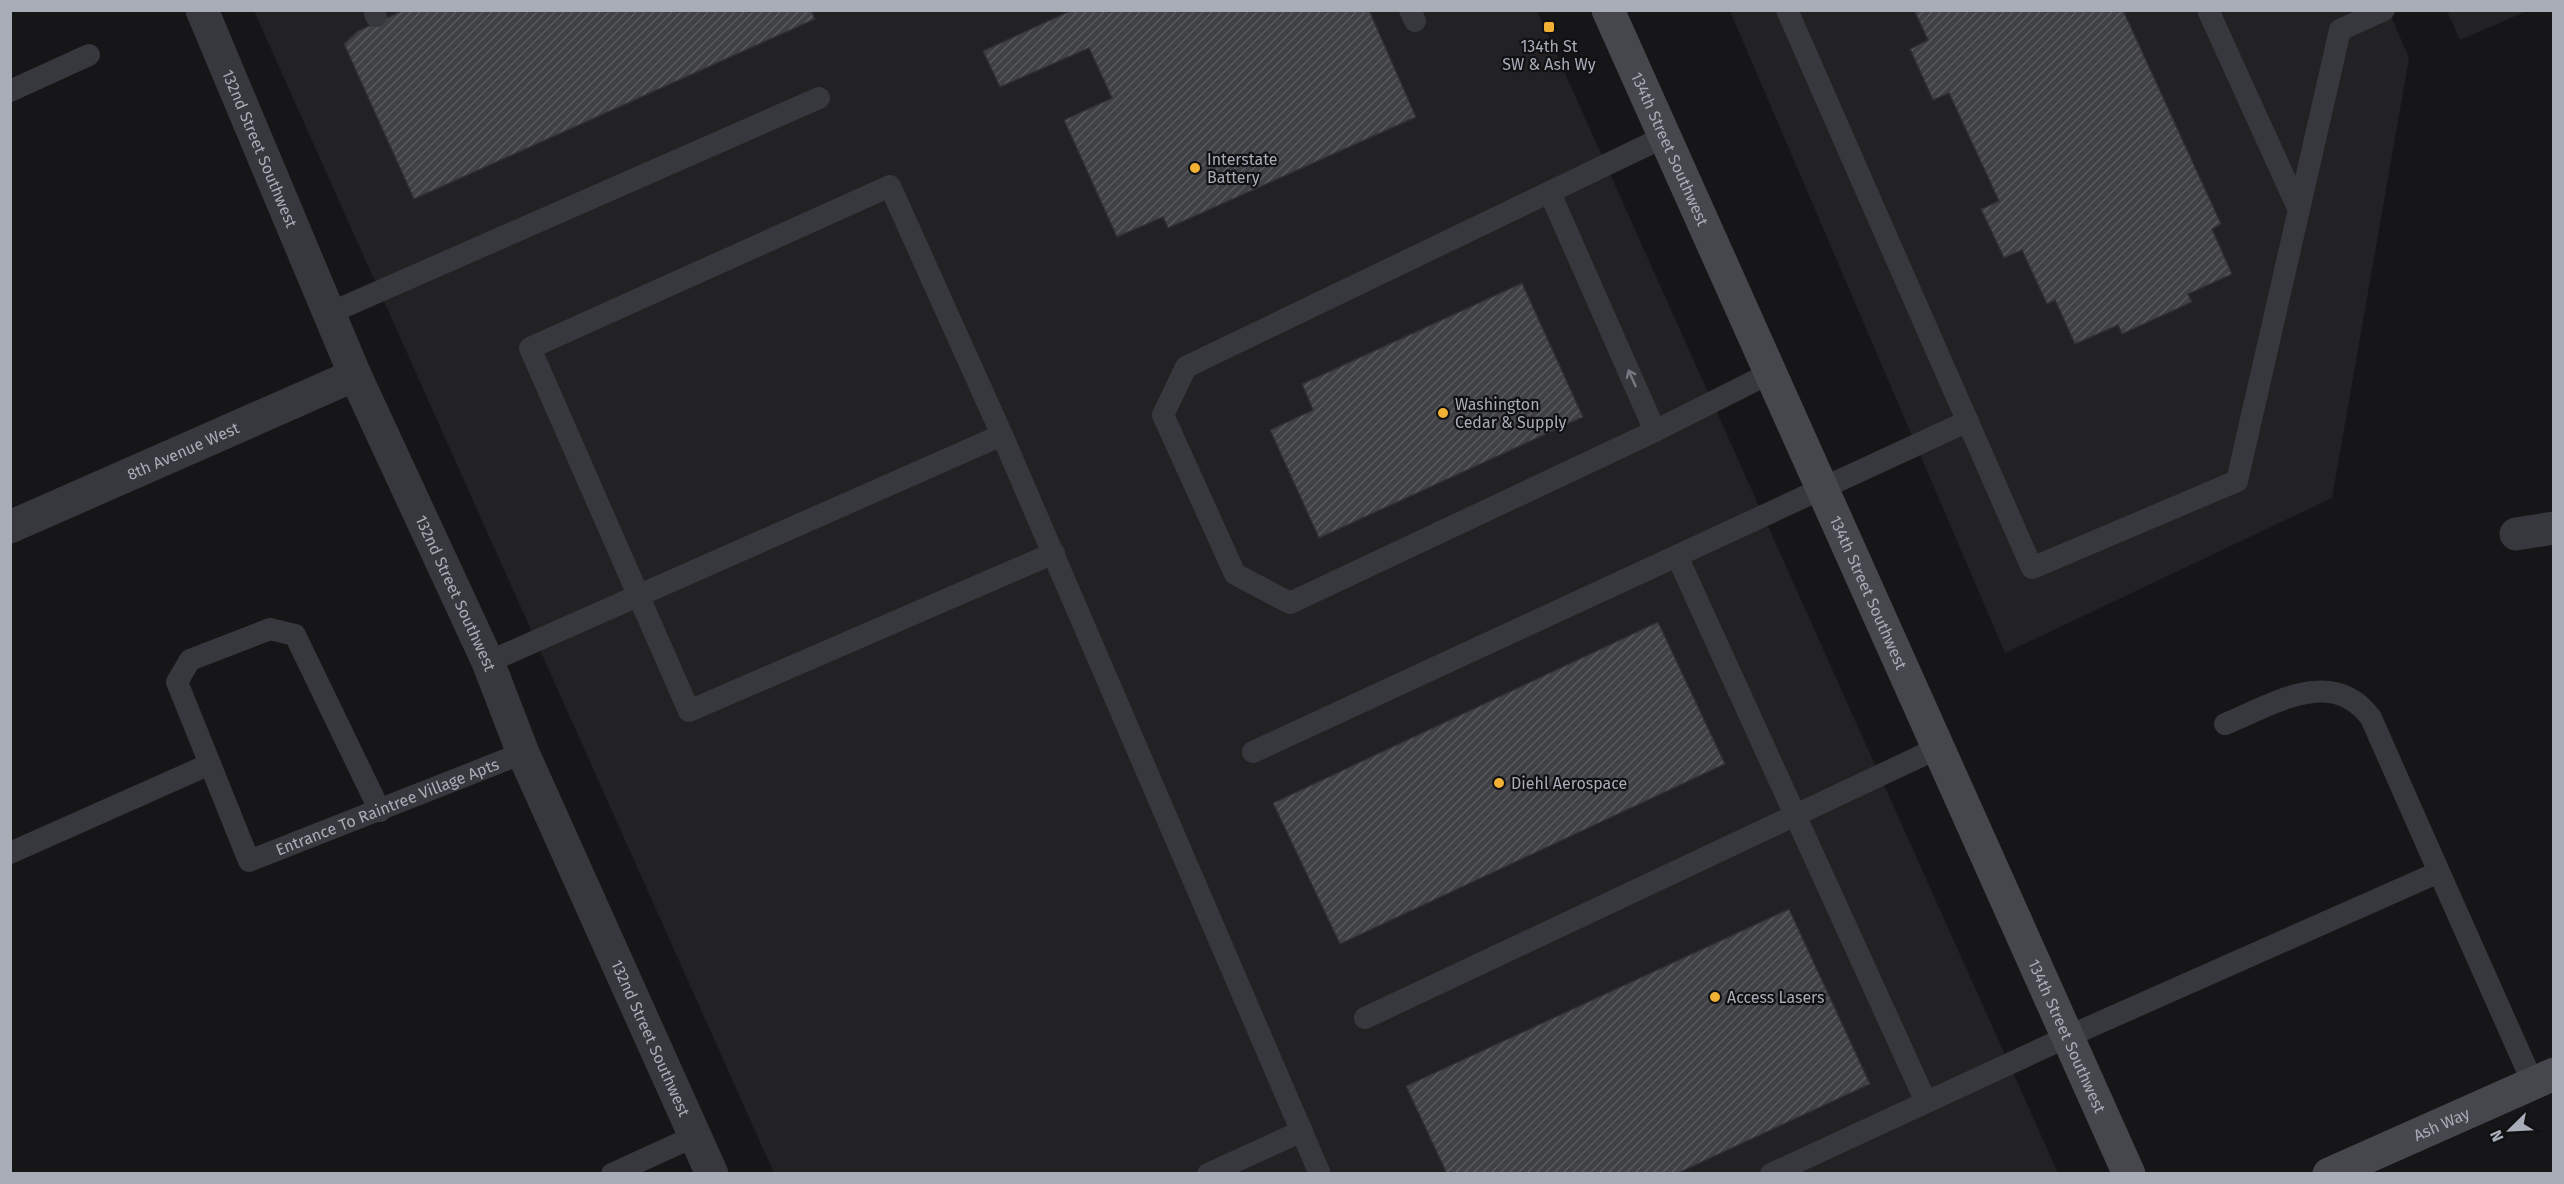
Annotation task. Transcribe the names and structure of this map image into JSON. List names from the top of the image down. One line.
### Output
{"streets":{"street":["132nd Street Southwest","134th Street Southwest","8th Avenue West","Ash Way"],"lane":["Entrance To Raintree Village Apts"]},"crossings":[["132nd Street Southwest","8th Avenue West"],["132nd Street Southwest","Entrance To Raintree Village Apts"]],"places":{"transit":["134th St SW & Ash Wy"],"other":["Interstate Battery","Washington Cedar & Supply","Diehl Aerospace","Access Lasers"]},"north":"bottom left"}
